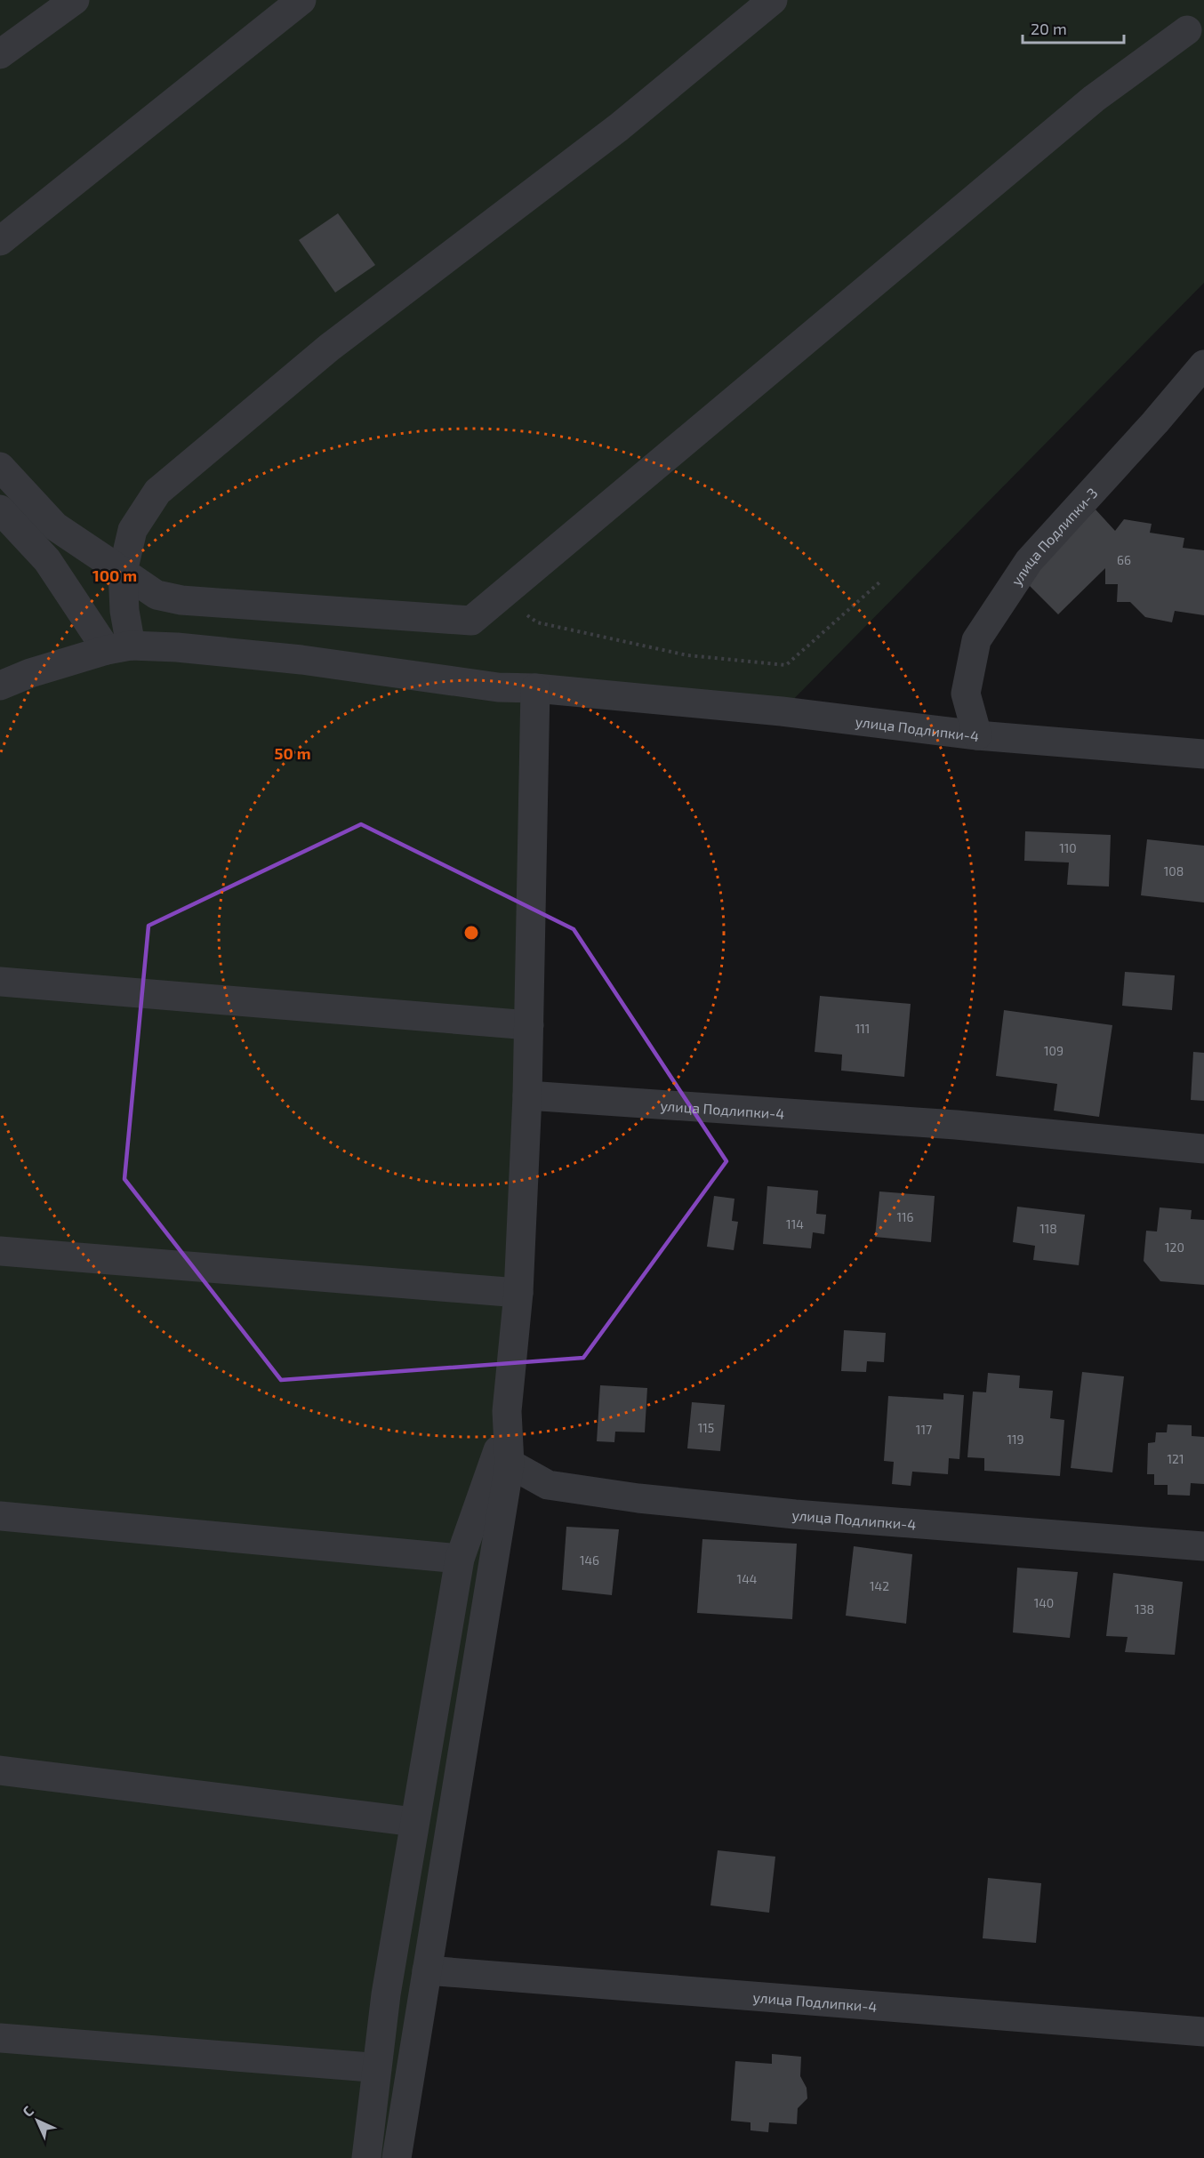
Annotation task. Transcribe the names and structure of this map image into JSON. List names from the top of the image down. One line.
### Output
{"streets":{"street":["улица Подлипки-3","улица Подлипки-4"]},"crossings":[["улица Подлипки-3","улица Подлипки-4"]],"house_numbers":["66","110","108","111","109","116","114","118","120","115","117","119","121","146","144","142","140","138"],"scale_bar":"20 m","north":"top left","rings":["100 m","50 m"]}
